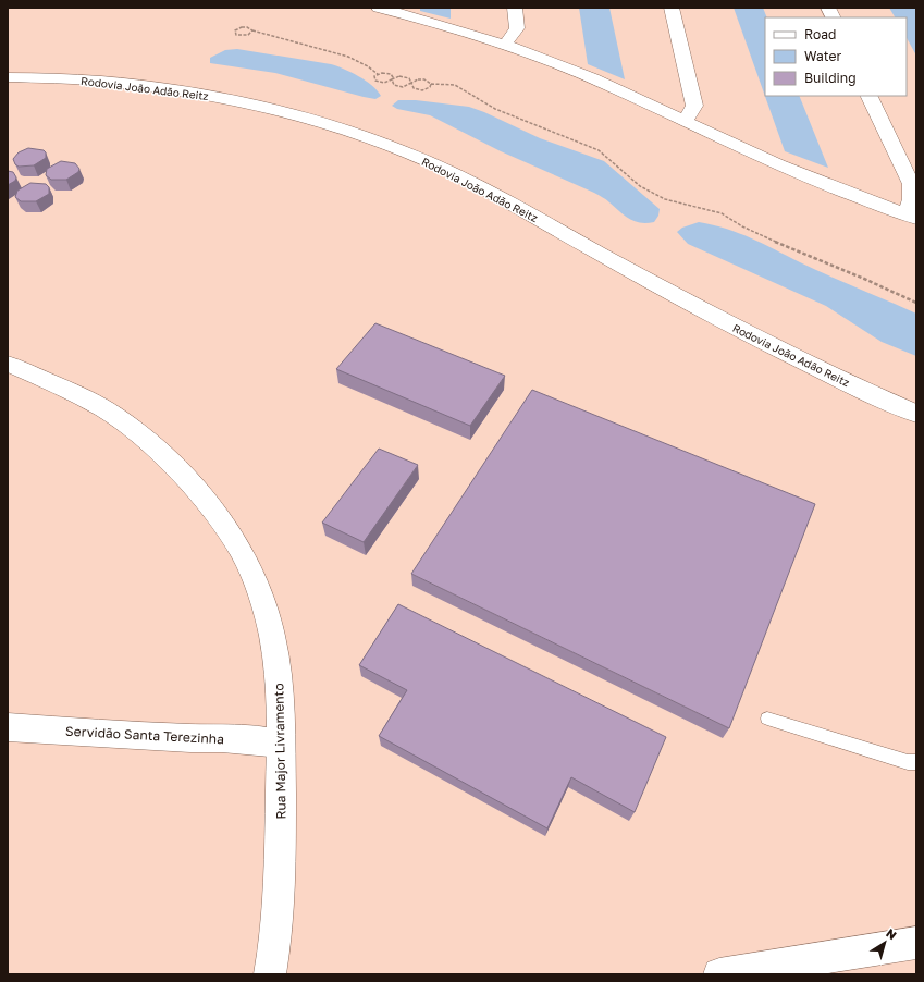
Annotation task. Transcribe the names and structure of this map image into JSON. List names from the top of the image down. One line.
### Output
{"streets":{"main road":["Rodovia João Adão Reitz","Servidão Santa Terezinha","Rua Major Livramento"]},"crossings":[["Servidão Santa Terezinha","Rua Major Livramento"]],"legend":["Road","Water","Building"],"north":"top right"}
